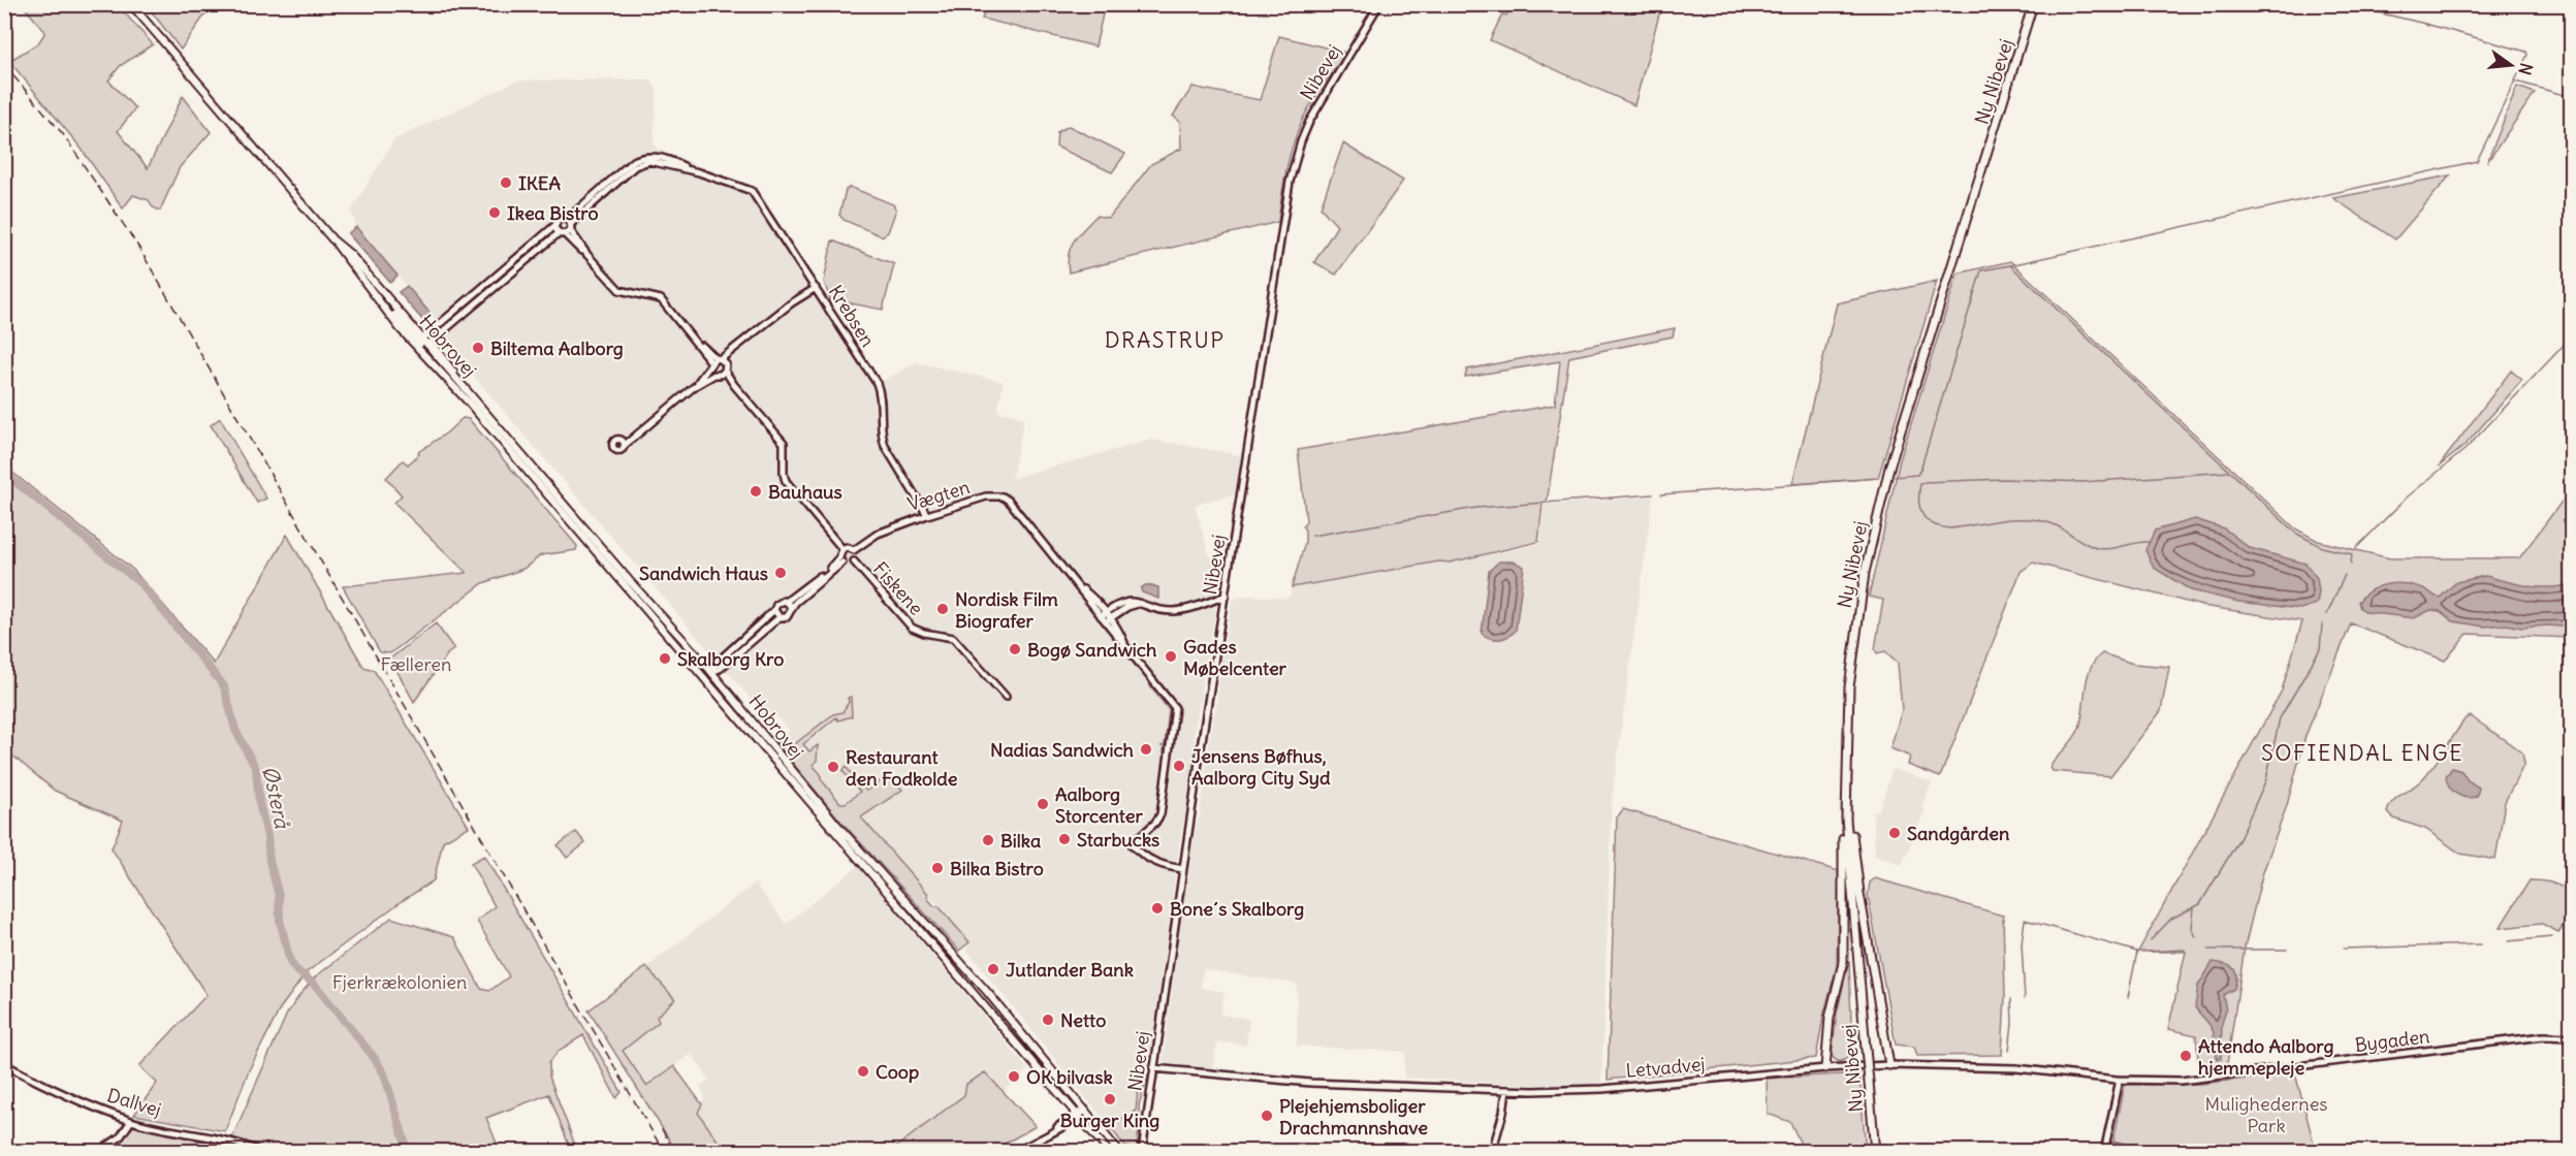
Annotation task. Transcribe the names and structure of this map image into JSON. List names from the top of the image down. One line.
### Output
{"streets":{"highway":["Ny Nibevej"],"main road":["Hobrovej"],"street":["Nibevej","Krebsen","Vægten","Fiskene","Bygaden","Letvadvej","Dallvej"]},"crossings":[["Nibevej","Vægten"],["Nibevej","Letvadvej"],["Krebsen","Hobrovej"],["Krebsen","Vægten"],["Vægten","Fiskene"],["Bygaden","Letvadvej"]],"districts":["DRASTRUP","SOFIENDAL ENGE"],"water":["Østerå"],"parks":["Fælleren","Fjerkrækolonien","Mulighedernes Park"],"places":["IKEA","Ikea Bistro","Biltema Aalborg","Bauhaus","Sandwich Haus","Nordisk Film Biografer","Bogø Sandwich","Gades Møbelcenter","Skalborg Kro","Nadias Sandwich","Jensens Bøfhus, Aalborg City Syd","Restaurant den Fodkolde","Aalborg Storcenter","Sandgården","Starbucks","Bilka","Bilka Bistro","Bone´s Skalborg","Jutlander Bank","Netto","Attendo Aalborg hjemmepleje","Coop","OK bilvask","Burger King","Plejehjemsboliger Drachmannshave"],"north":"right"}
